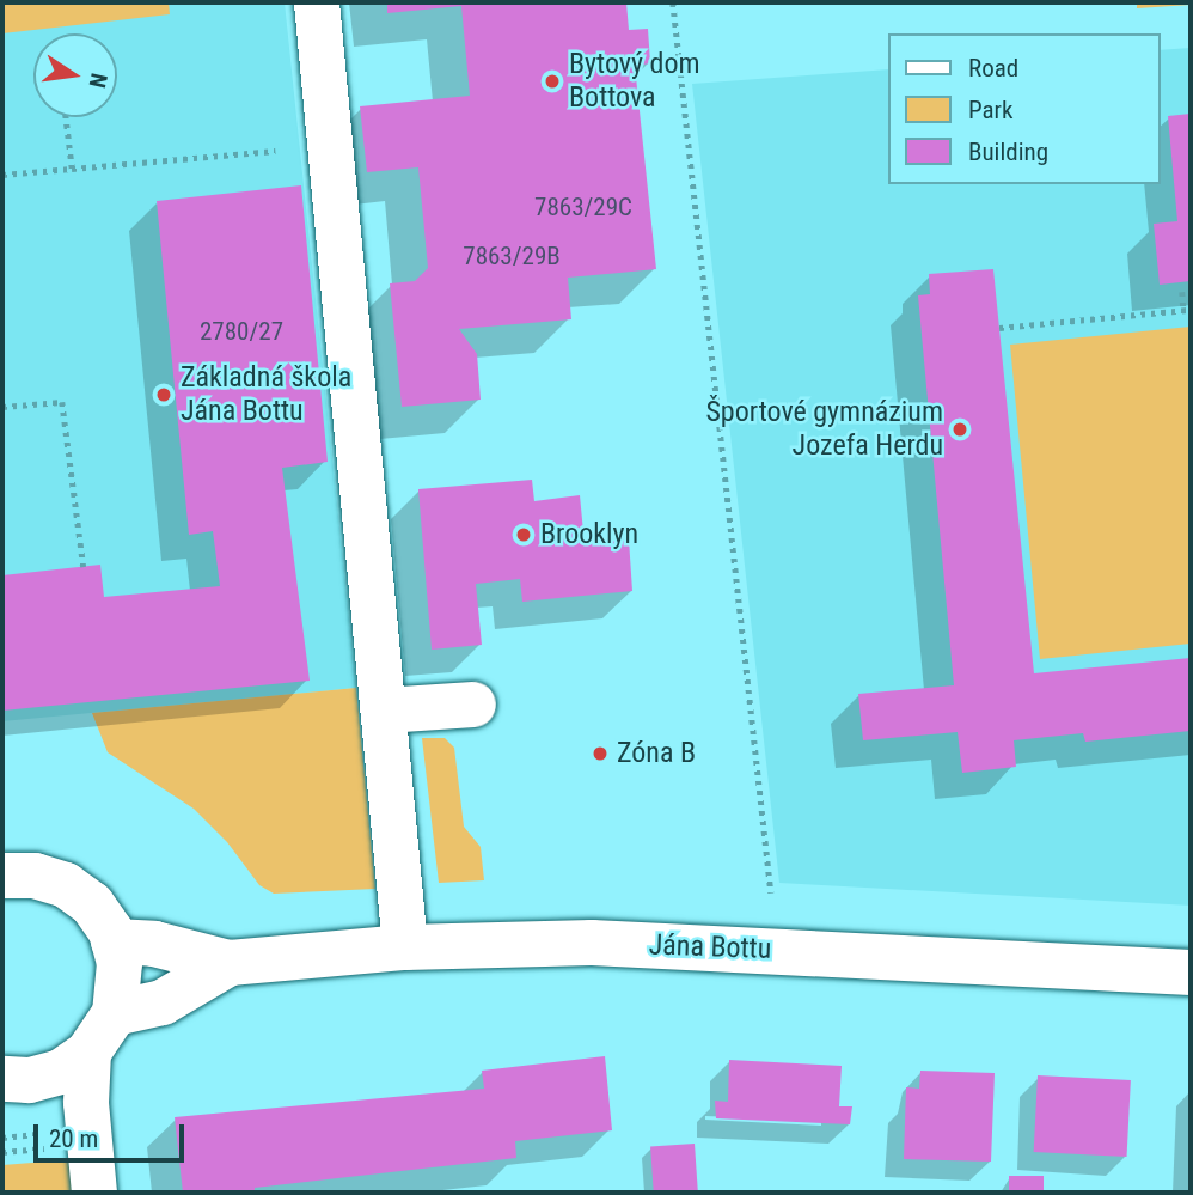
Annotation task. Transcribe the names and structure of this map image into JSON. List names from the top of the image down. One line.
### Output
{"streets":{"street":["Jána Bottu"]},"places":["Bytový dom Bottova","Základná škola Jána Bottu","Športové gymnázium Jozefa Herdu","Brooklyn","Zóna B"],"house_numbers":["7863/29C","7863/29B","2780/27"],"legend":["Road","Park","Building"],"scale_bar":"20 m","north":"right"}
